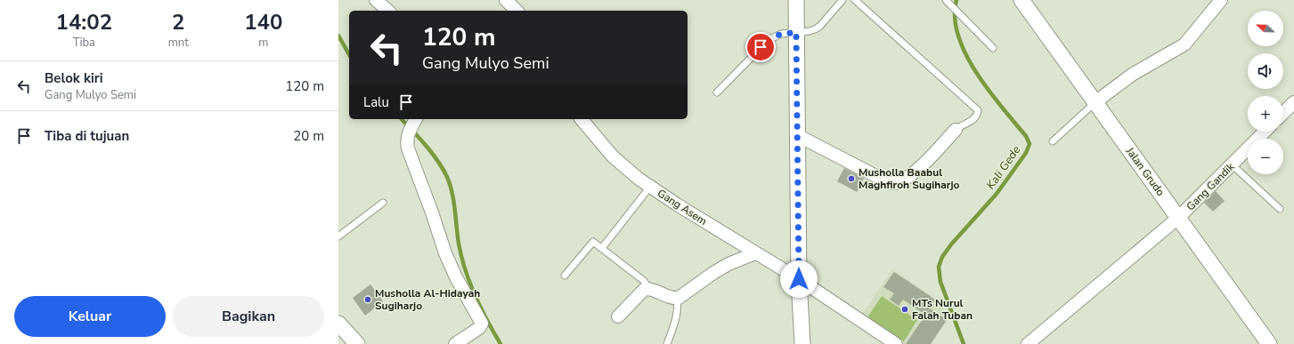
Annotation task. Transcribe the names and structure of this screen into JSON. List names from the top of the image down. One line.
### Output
{"streets":{"street":["Jalan Grudo","Gang Gandik","Gang Asem"]},"crossings":[["Jalan Grudo","Gang Gandik"]],"water":["Kali Gede"],"places":["Musholla Baabul Maghfiroh Sugiharjo","Musholla Al-Hidayah Sugiharjo","MTs Nurul Falah Tuban"],"north":"left","page":{"eta":["14:02","Tiba","2","mnt","140","m"],"map_buttons":["+","−"],"turn":["120 m","Gang Mulyo Semi"],"list":[{"name":"Belok kiri","note":"Gang Mulyo Semi","value":"120 m"},{"name":"Tiba di tujuan","value":"20 m"}],"then":"Lalu","buttons":["Keluar","Bagikan"]}}
